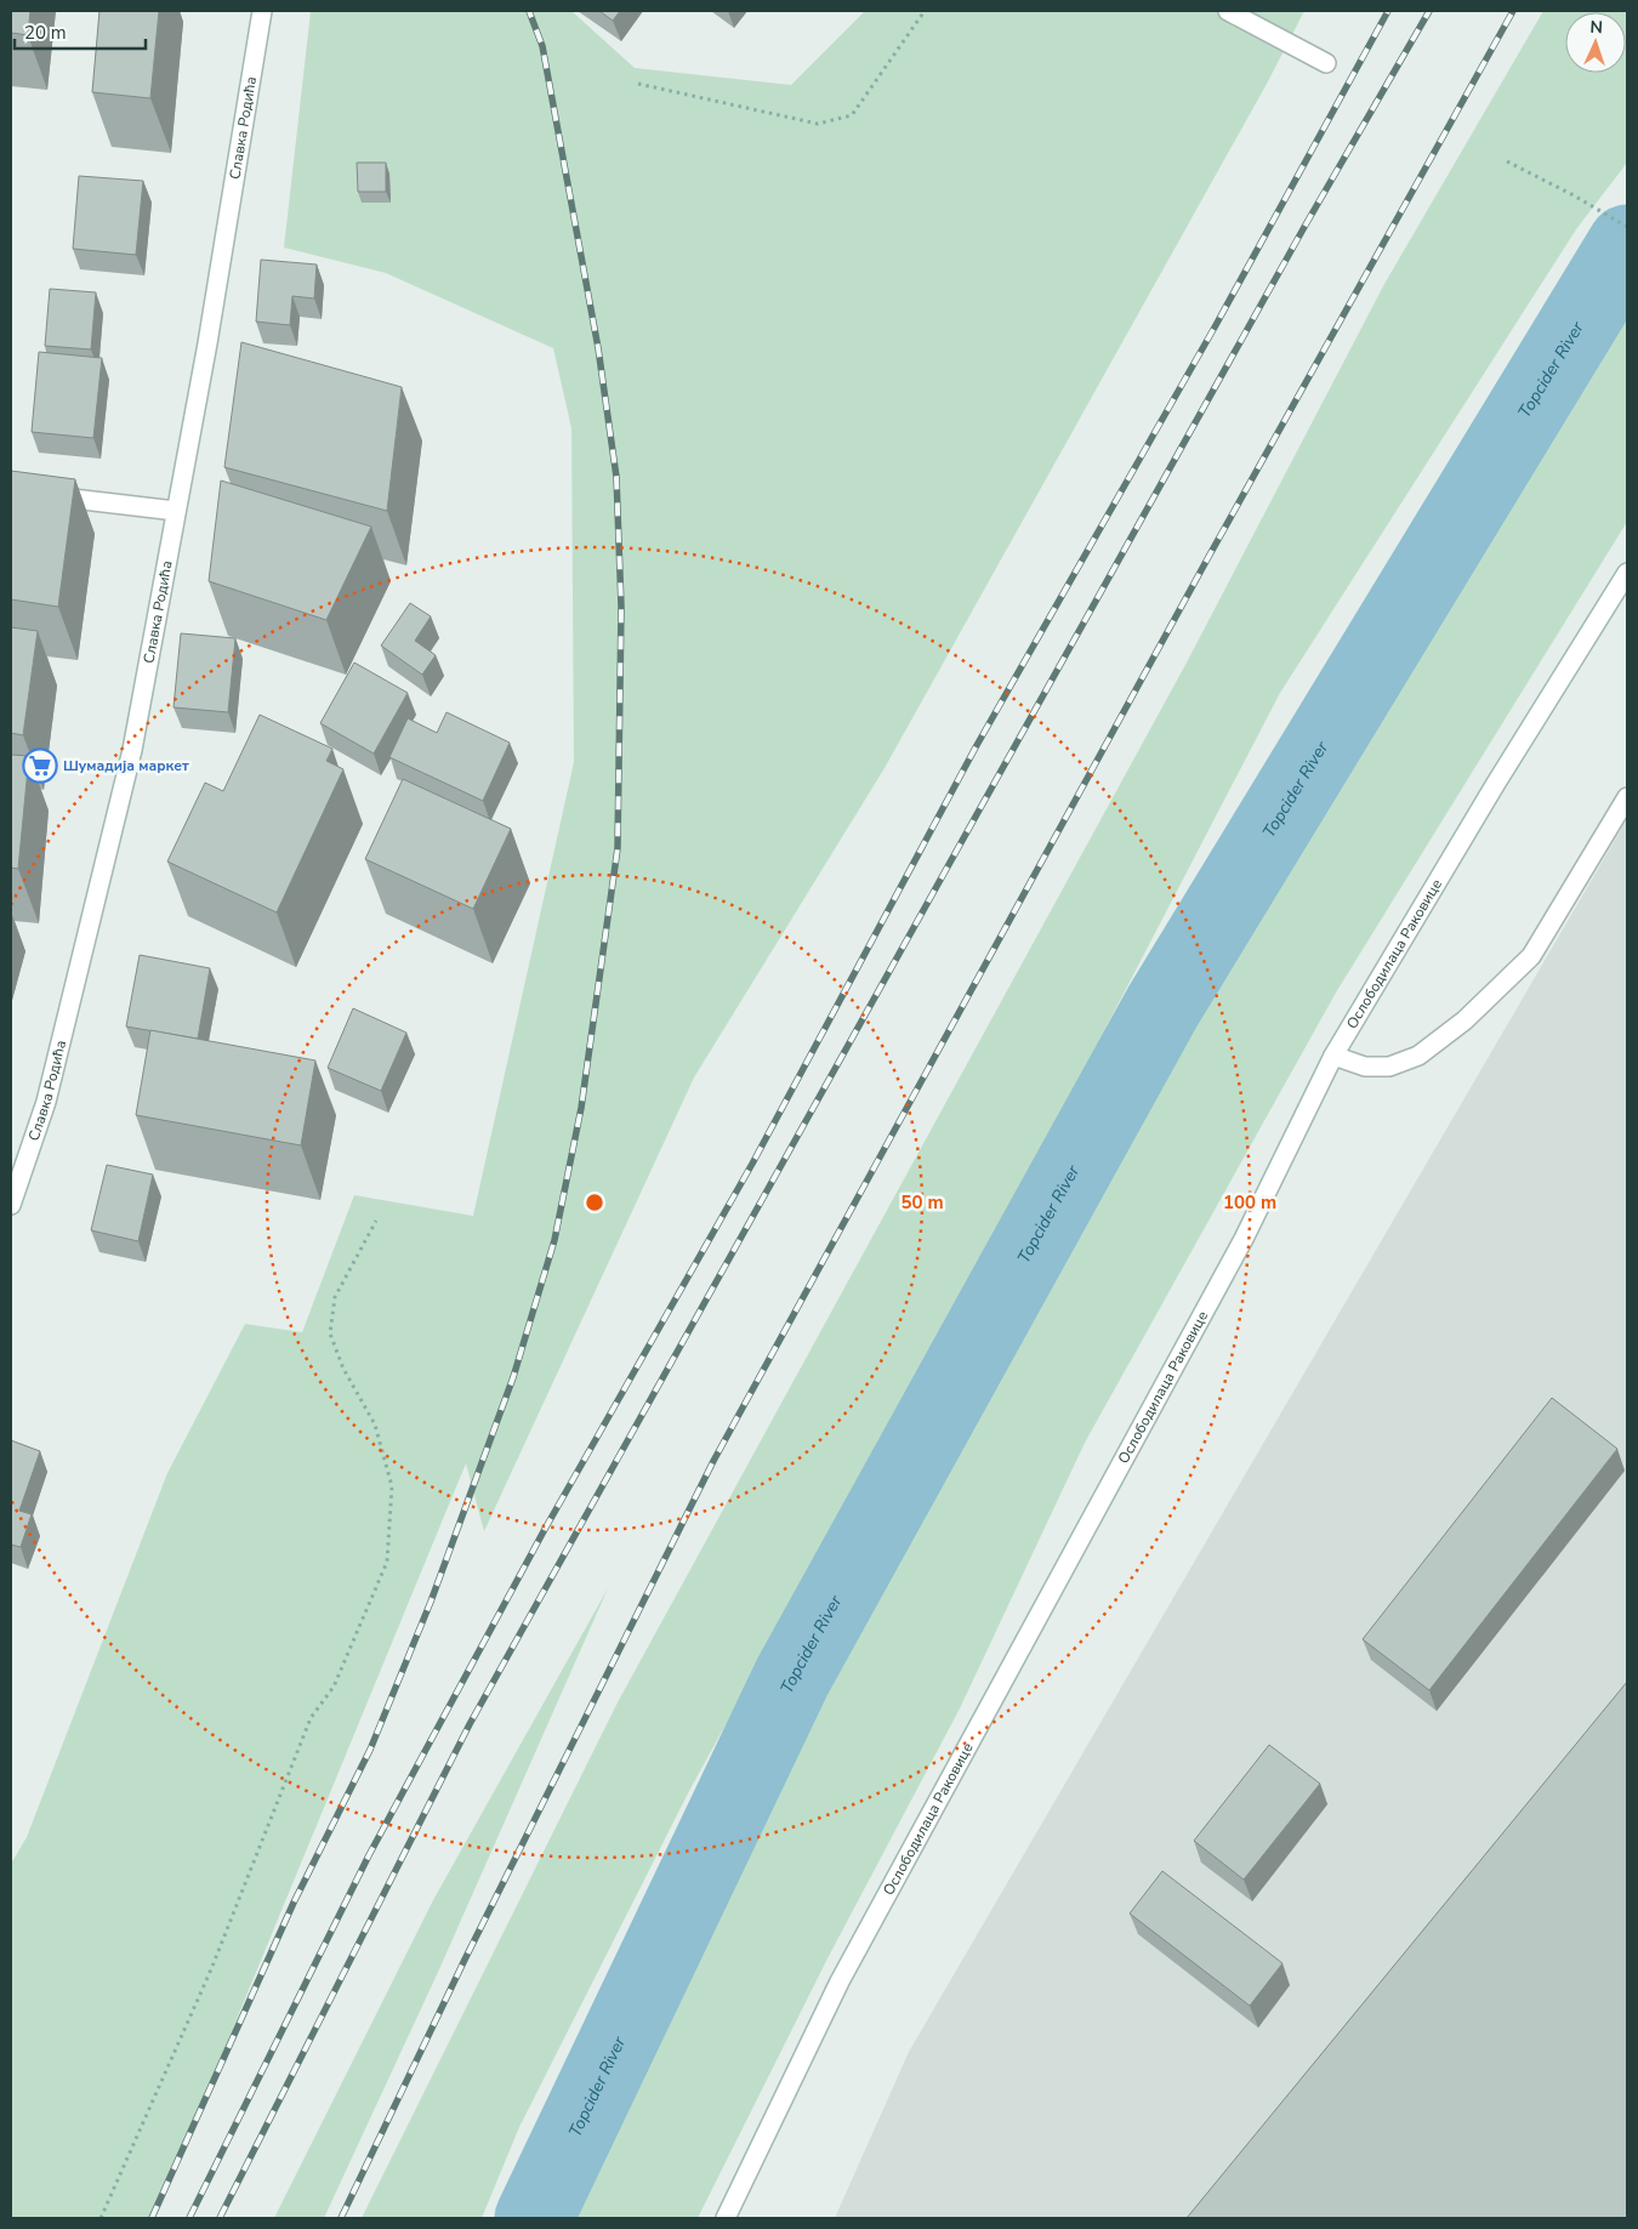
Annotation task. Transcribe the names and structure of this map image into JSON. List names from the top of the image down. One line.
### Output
{"streets":{"main road":["Славка Родића","Ослободилаца Раковице"]},"water":["Topcider River"],"places":{"supermarket":["Шумадија маркет"]},"scale_bar":"20 m","north":"top","rings":["50 m","100 m"]}
